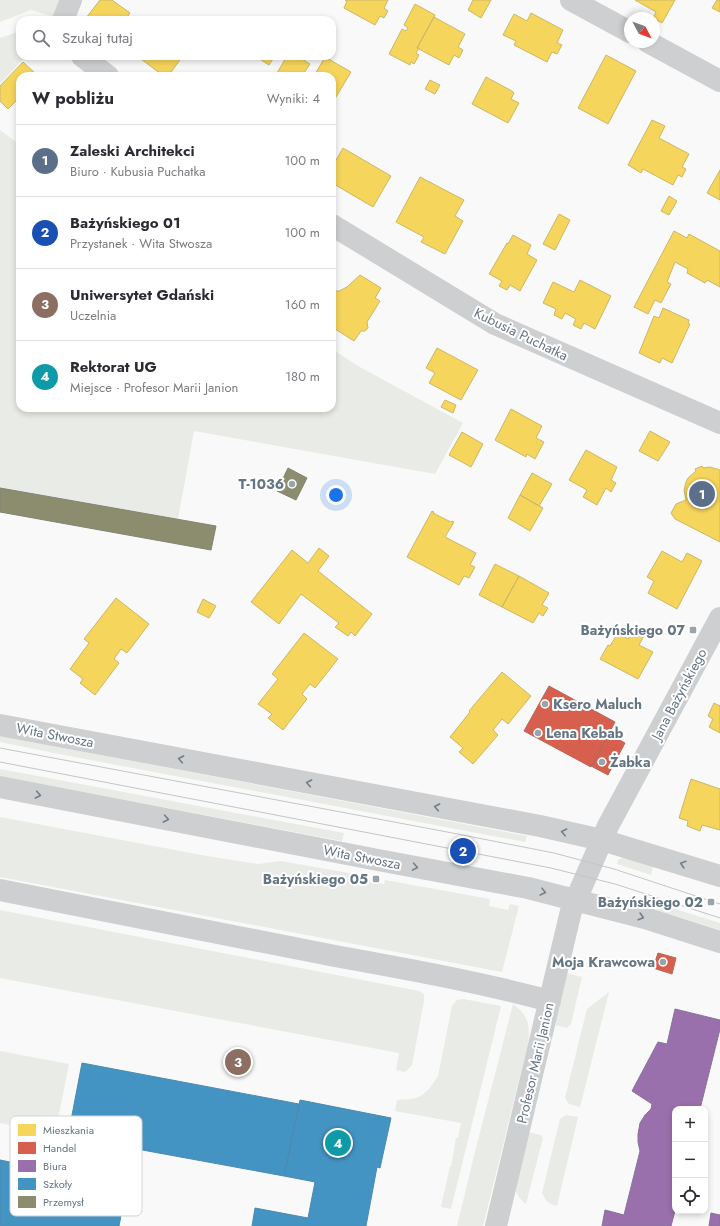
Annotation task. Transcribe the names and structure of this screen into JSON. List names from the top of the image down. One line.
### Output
{"streets":{"street":["Kubusia Puchatka","Jana Bażyńskiego","Wita Stwosza","Profesor Marii Janion"]},"crossings":[["Jana Bażyńskiego","Wita Stwosza"],["Jana Bażyńskiego","Profesor Marii Janion"],["Wita Stwosza","Profesor Marii Janion"]],"places":{"other":["T-1036","Ksero Maluch","Lena Kebab","Żabka","Moja Krawcowa"],"transit":["Bażyńskiego 07","Bażyńskiego 05","Bażyńskiego 02"]},"legend":["Mieszkania","Handel","Biura","Szkoły","Przemysł"],"north":"bottom right","page":{"search":"Szukaj tutaj","heading":["W pobliżu","Wyniki: 4"],"list":[{"mark":"1","name":"Zaleski Architekci","note":"Biuro · Kubusia Puchatka","value":"100 m"},{"mark":"2","name":"Bażyńskiego 01","note":"Przystanek · Wita Stwosza","value":"100 m"},{"mark":"3","name":"Uniwersytet Gdański","note":"Uczelnia","value":"160 m"},{"mark":"4","name":"Rektorat UG","note":"Miejsce · Profesor Marii Janion","value":"180 m"}],"pins":["1","2","3","4"],"map_buttons":["+","−"]}}
